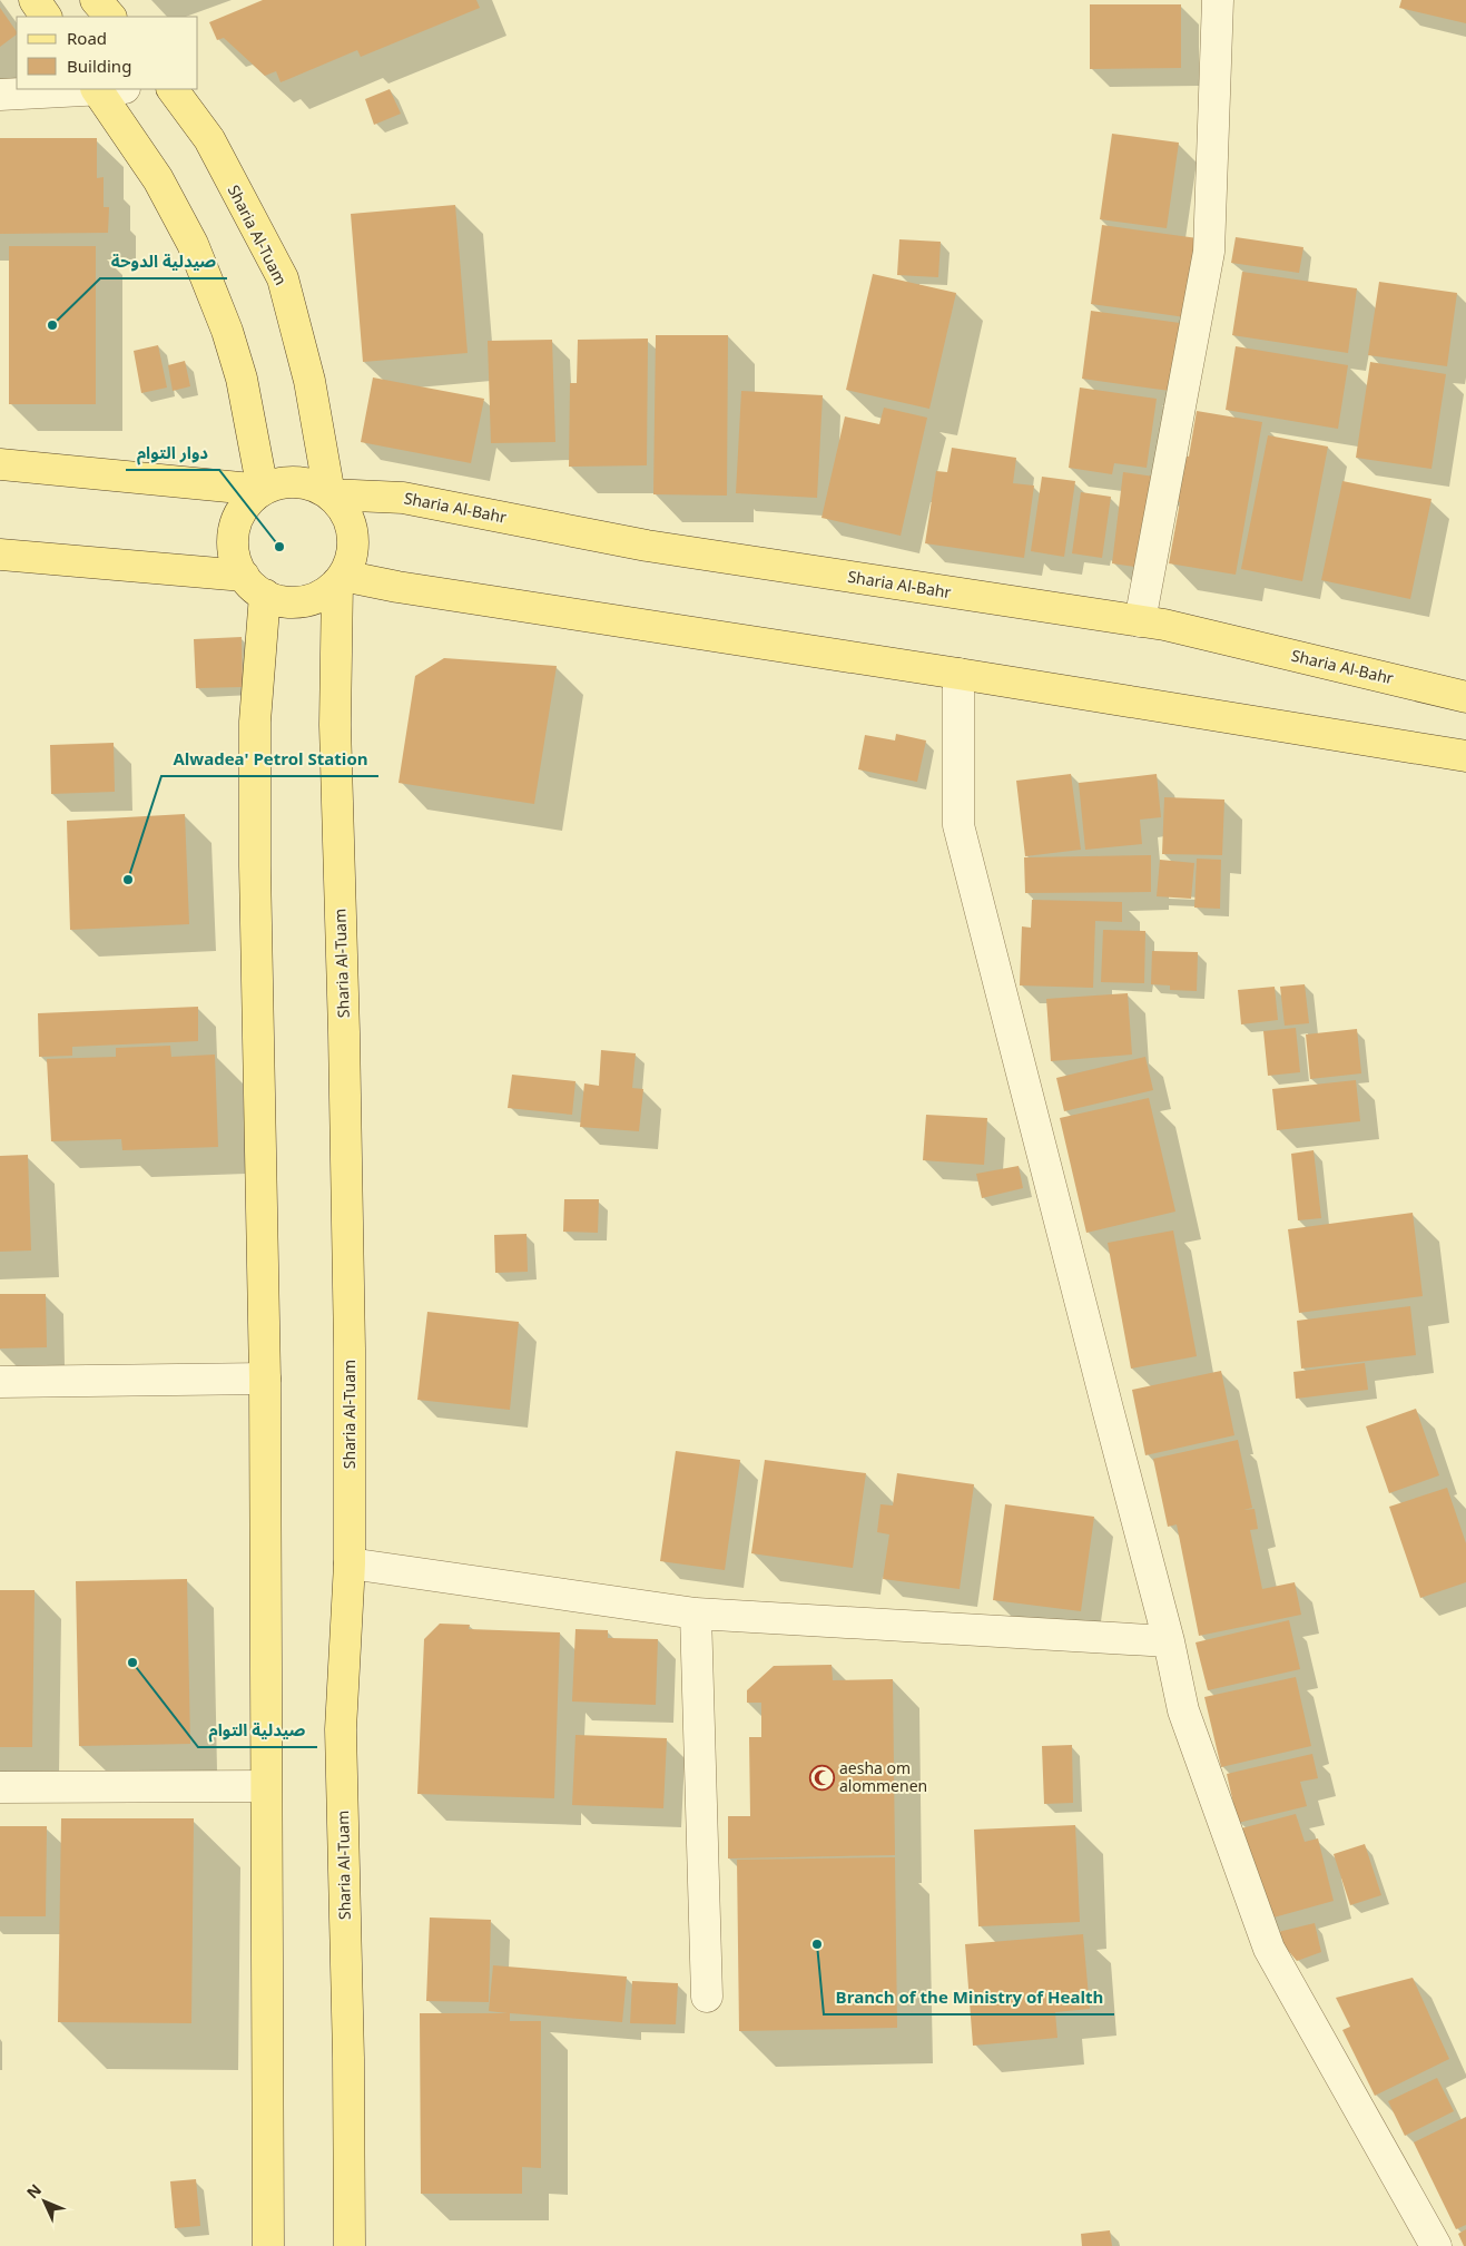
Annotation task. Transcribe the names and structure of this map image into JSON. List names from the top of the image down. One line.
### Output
{"streets":{"main road":["Sharia Al-Tuam","Sharia Al-Bahr"]},"crossings":[["Sharia Al-Tuam","Sharia Al-Bahr"]],"places":{"other":["صيدلية الدوحة","دوار التوام","Alwadea' Petrol Station","صيدلية التوام","Branch of the Ministry of Health"],"mosque":["aesha om alommenen"]},"legend":["Road","Building"],"north":"top left"}
